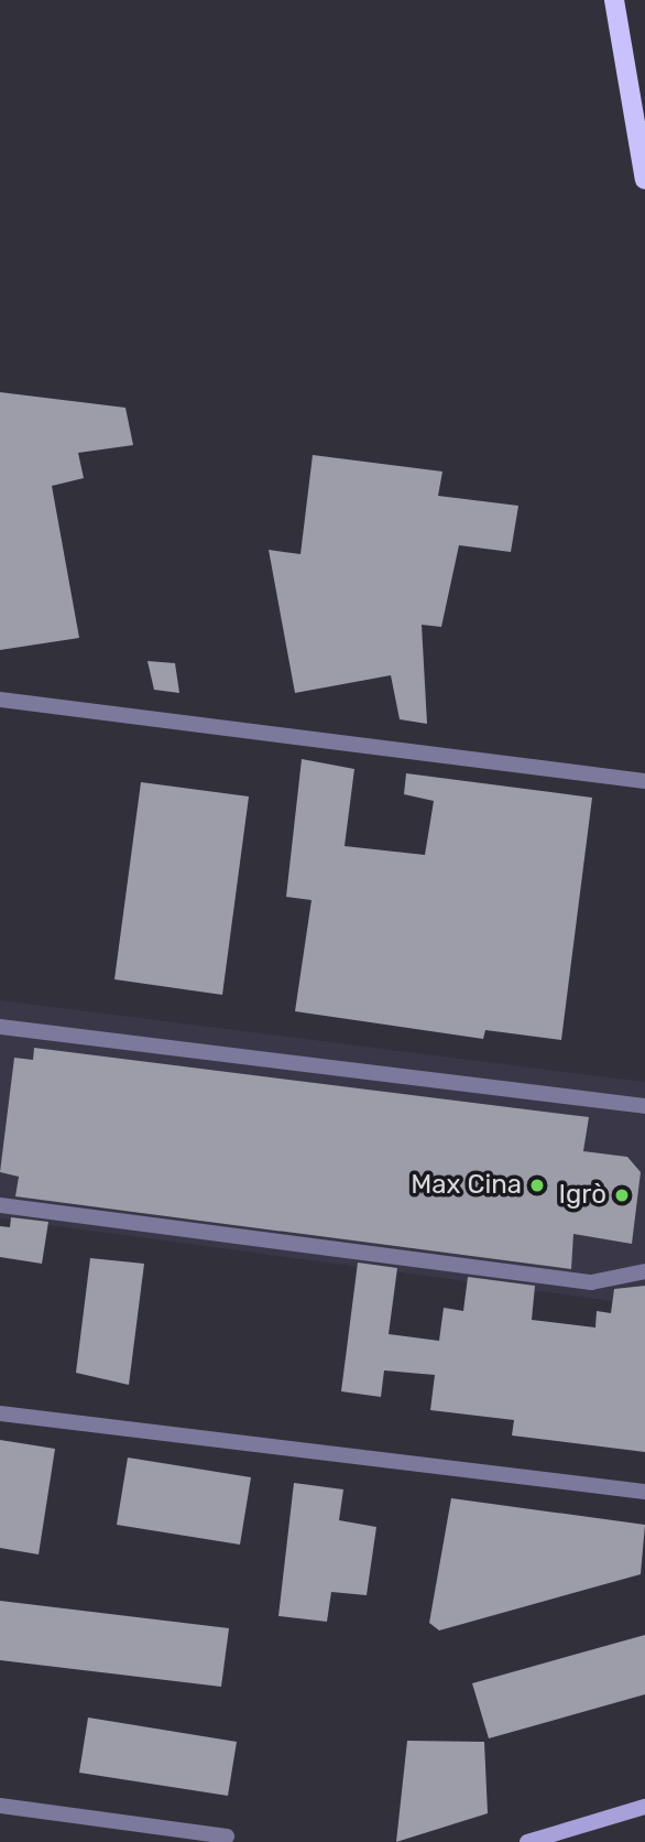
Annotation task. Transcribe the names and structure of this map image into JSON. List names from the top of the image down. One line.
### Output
{"places":["Max Cina","Igrò"]}
